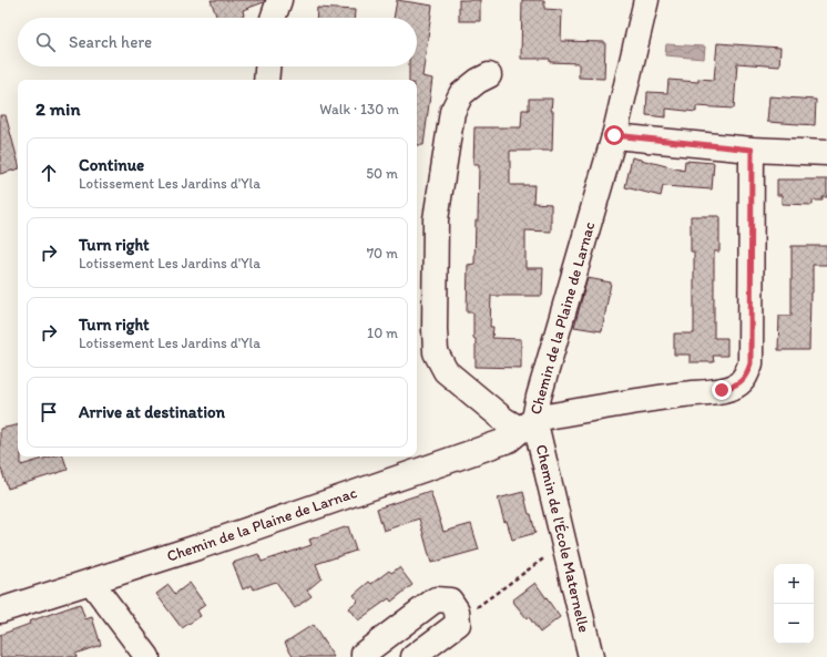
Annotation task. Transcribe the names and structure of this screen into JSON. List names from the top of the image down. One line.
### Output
{"streets":{"street":["Chemin de la Plaine de Larnac","Chemin de l'École Maternelle"]},"crossings":[["Chemin de la Plaine de Larnac","Chemin de l'École Maternelle"]],"page":{"search":"Search here","heading":["2 min","Walk · 130 m"],"list":[["Continue","Lotissement Les Jardins d'Yla","50 m"],["Turn right","Lotissement Les Jardins d'Yla","70 m"],["Turn right","Lotissement Les Jardins d'Yla","10 m"],"Arrive at destination"],"map_buttons":["+","−"]}}
